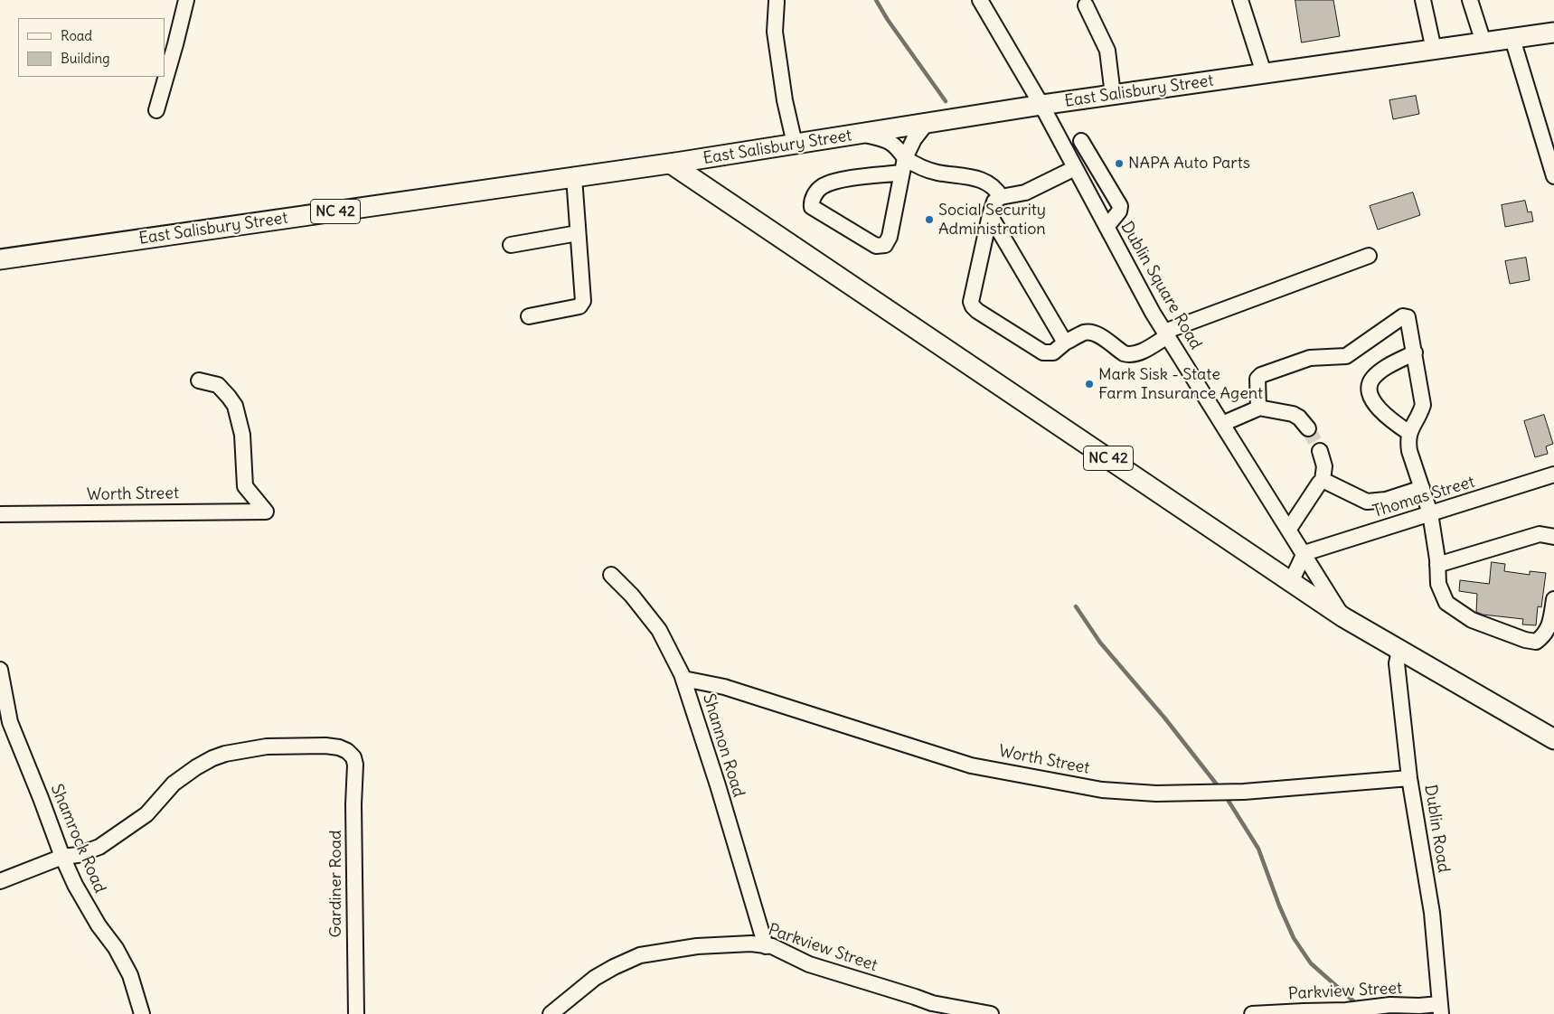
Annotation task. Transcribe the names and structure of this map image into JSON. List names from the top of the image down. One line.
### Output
{"streets":{"main road":["East Salisbury Street","NC 42"],"street":["Dublin Square Road","Worth Street","Thomas Street","Shannon Road","Dublin Road","Shamrock Road","Gardiner Road","Parkview Street"]},"crossings":[["East Salisbury Street","NC 42"],["East Salisbury Street","Dublin Square Road"],["NC 42","Dublin Square Road"],["NC 42","Dublin Road"],["Dublin Square Road","Thomas Street"],["Worth Street","Shannon Road"],["Worth Street","Dublin Road"],["Shannon Road","Parkview Street"],["Dublin Road","Parkview Street"],["Shamrock Road","Gardiner Road"]],"places":["NAPA Auto Parts","Social Security Administration","Mark Sisk - State Farm Insurance Agent"],"legend":["Road","Building"]}
